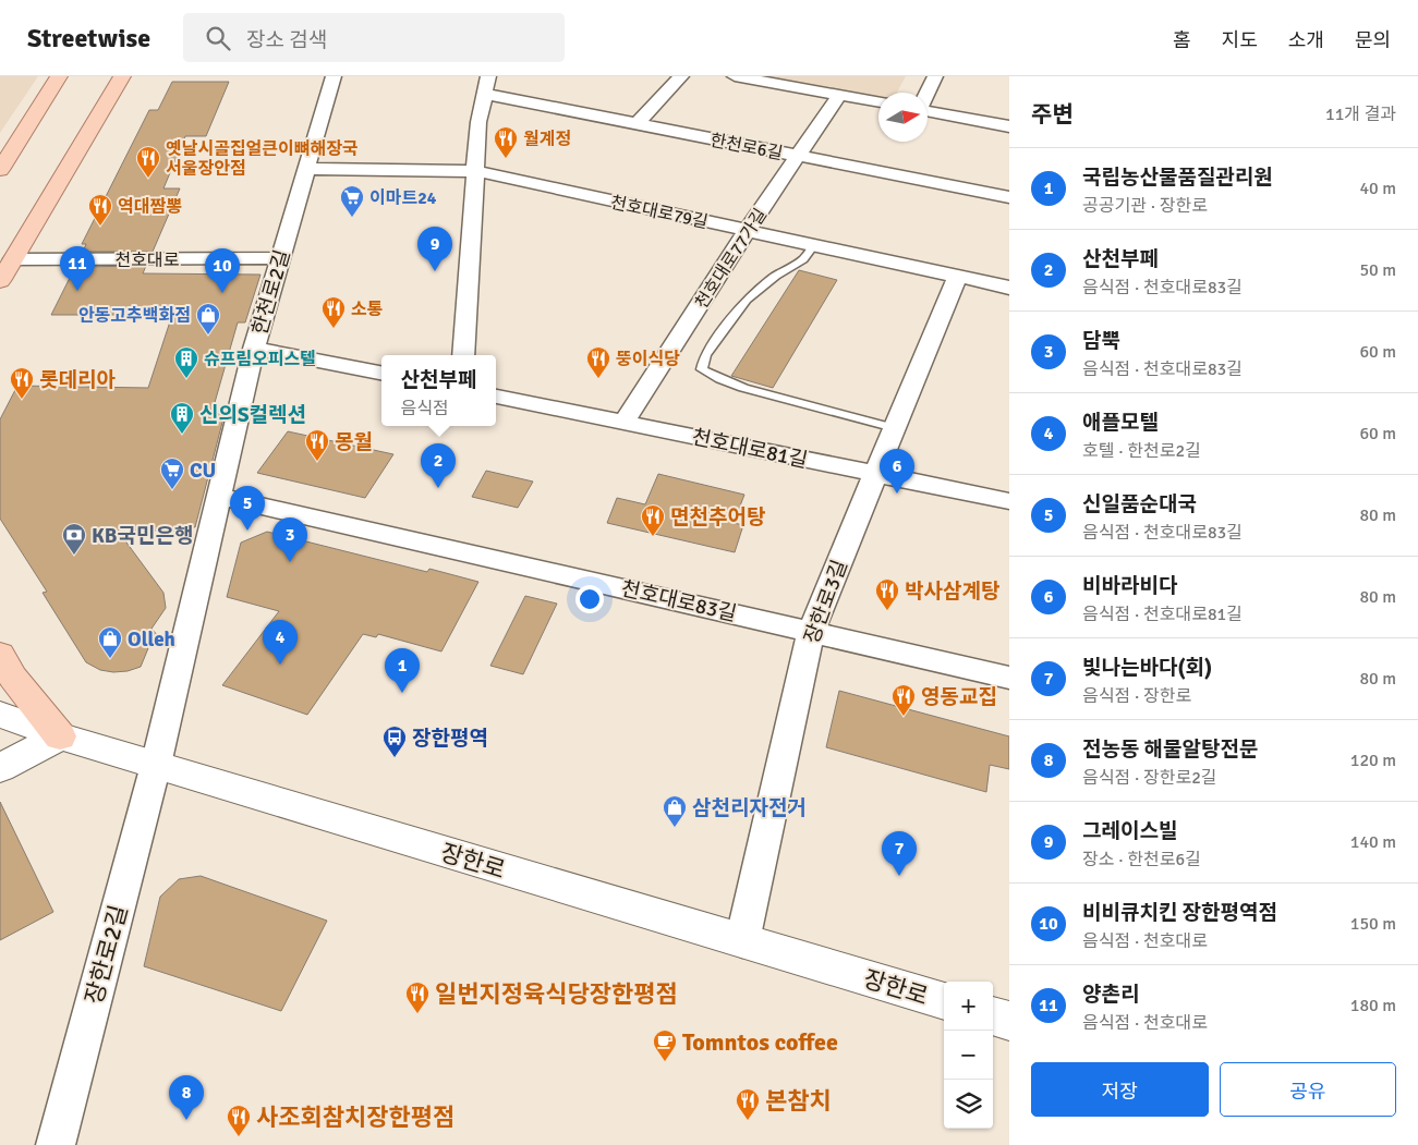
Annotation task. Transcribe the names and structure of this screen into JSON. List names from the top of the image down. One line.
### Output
{"streets":{"street":["한천로6길","천호대로79길","천호대로77가길","천호대로","한천로2길","천호대로81길","천호대로83길","장한로3길","장한로","장한로2길"]},"crossings":[["한천로6길","천호대로79길"],["한천로6길","천호대로77가길"],["천호대로79길","천호대로77가길"],["천호대로79길","한천로2길"],["천호대로79길","장한로3길"],["천호대로77가길","천호대로81길"],["천호대로","한천로2길"],["한천로2길","천호대로83길"],["한천로2길","장한로"],["한천로2길","장한로2길"],["천호대로81길","장한로3길"],["천호대로83길","장한로3길"],["장한로3길","장한로"],["장한로","장한로2길"]],"places":{"restaurant":["월계정","옛날시골집얼큰이뼈해장국 서울장안점","역대짬뽕","소통","뚱이식당","롯데리아","몽월","면천추어탕","박사삼계탕","영동교집","일번지정육식당장한평점","본참치","사조회참치장한평점"],"supermarket":["이마트24","CU"],"shop":["안동고추백화점","Olleh","삼천리자전거"],"building":["슈프림오피스텔","신의S컬렉션"],"bank":["KB국민은행"],"bus stop":["장한평역"],"cafe":["Tomntos coffee"]},"north":"right","page":{"header":"Streetwise","search":"장소 검색","nav":["홈","지도","소개","문의"],"heading":["주변","11개 결과"],"list":[{"mark":"1","name":"국립농산물품질관리원","note":"공공기관 · 장한로","value":"40 m"},{"mark":"2","name":"산천부페","note":"음식점 · 천호대로83길","value":"50 m"},{"mark":"3","name":"담뿍","note":"음식점 · 천호대로83길","value":"60 m"},{"mark":"4","name":"애플모텔","note":"호텔 · 한천로2길","value":"60 m"},{"mark":"5","name":"신일품순대국","note":"음식점 · 천호대로83길","value":"80 m"},{"mark":"6","name":"비바라비다","note":"음식점 · 천호대로81길","value":"80 m"},{"mark":"7","name":"빛나는바다(회)","note":"음식점 · 장한로","value":"80 m"},{"mark":"8","name":"전농동 해물알탕전문","note":"음식점 · 장한로2길","value":"120 m"},{"mark":"9","name":"그레이스빌","note":"장소 · 한천로6길","value":"140 m"},{"mark":"10","name":"비비큐치킨 장한평역점","note":"음식점 · 천호대로","value":"150 m"},{"mark":"11","name":"양촌리","note":"음식점 · 천호대로","value":"180 m"}],"pins":["9","11","10","2","6","5","3","4","1","7","8"],"popup":["산천부페","음식점"],"map_buttons":["+","−"],"buttons":["저장","공유"]}}
